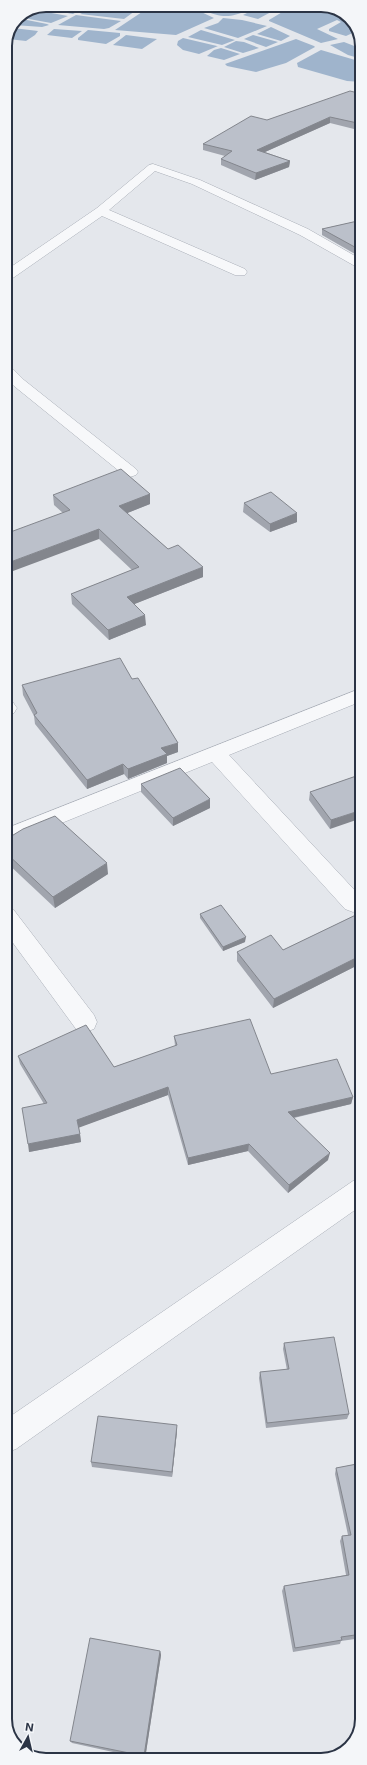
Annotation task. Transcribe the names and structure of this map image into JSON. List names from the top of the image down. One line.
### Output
{"north":"top"}
